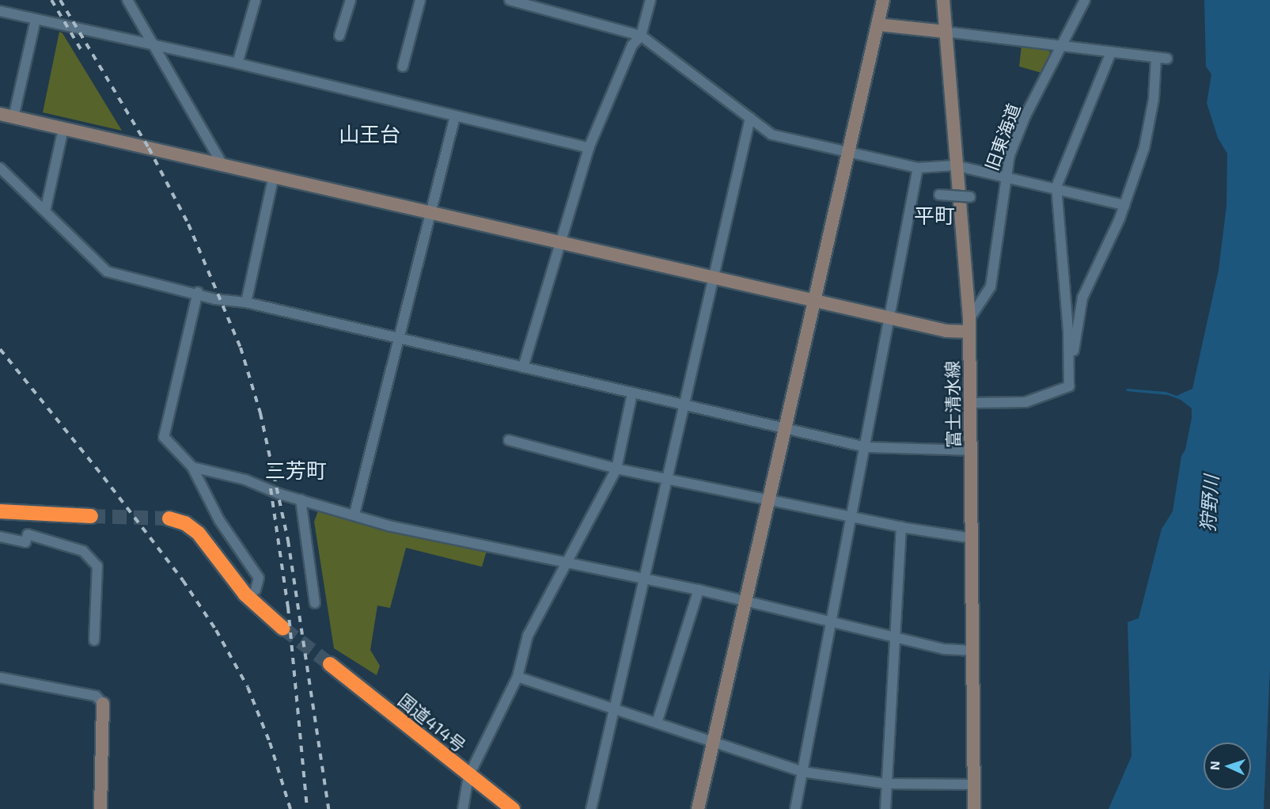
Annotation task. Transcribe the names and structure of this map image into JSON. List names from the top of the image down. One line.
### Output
{"streets":{"highway":["国道414号"],"street":["旧東海道","富士清水線"]},"crossings":[["旧東海道","富士清水線"]],"districts":["山王台","平町","三芳町"],"water":["狩野川"],"north":"left"}
